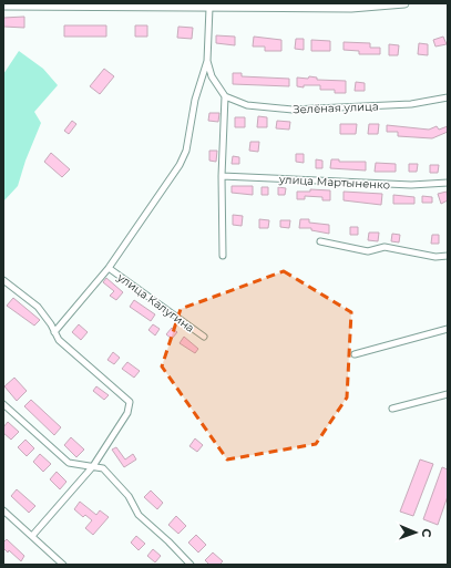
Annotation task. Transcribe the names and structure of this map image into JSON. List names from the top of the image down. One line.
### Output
{"streets":{"street":["Зелёная улица","улица Мартыненко","улица Калугина"]},"north":"right"}
